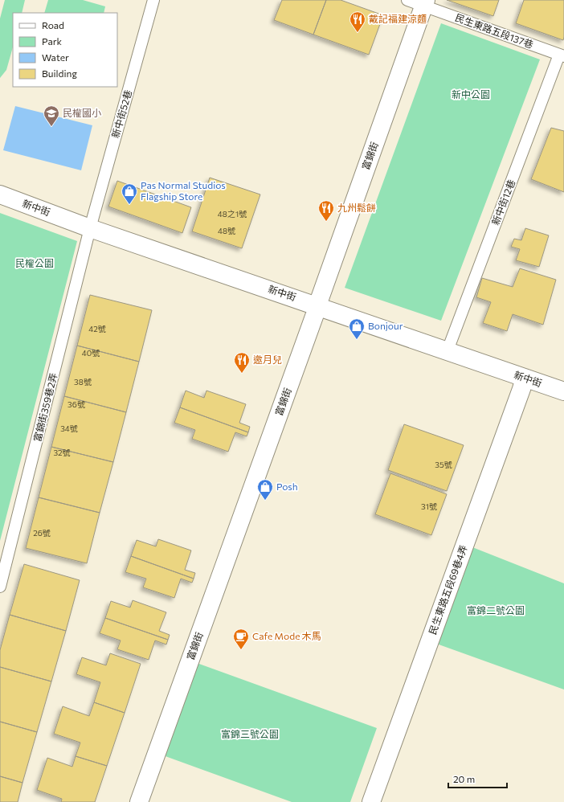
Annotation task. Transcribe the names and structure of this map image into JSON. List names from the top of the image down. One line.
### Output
{"streets":{"street":["富錦街","新中街","民生東路五段69巷4弄"],"lane":["民生東路五段137巷","新中街52巷","新中街12巷","富錦街359巷2弄"]},"crossings":[["民生東路五段137巷","富錦街"],["民生東路五段137巷","新中街12巷"],["新中街52巷","新中街"],["新中街52巷","富錦街359巷2弄"],["富錦街","新中街"],["新中街12巷","新中街"],["新中街","富錦街359巷2弄"],["新中街","民生東路五段69巷4弄"]],"parks":["新中公園","民權公園","富錦二號公園","富錦三號公園"],"places":{"restaurant":["戴記福建涼麵","九州鬆餅","邀月兒"],"school or university":["民權國小"],"shop":["Pas Normal Studios Flagship Store","Bonjour","Posh"],"cafe":["Cafe Mode 木馬"]},"house_numbers":["48之1號","48號","42號","40號","38號","36號","34號","32號","35號","31號","26號"],"legend":["Road","Park","Water","Building"],"scale_bar":"20 m"}
